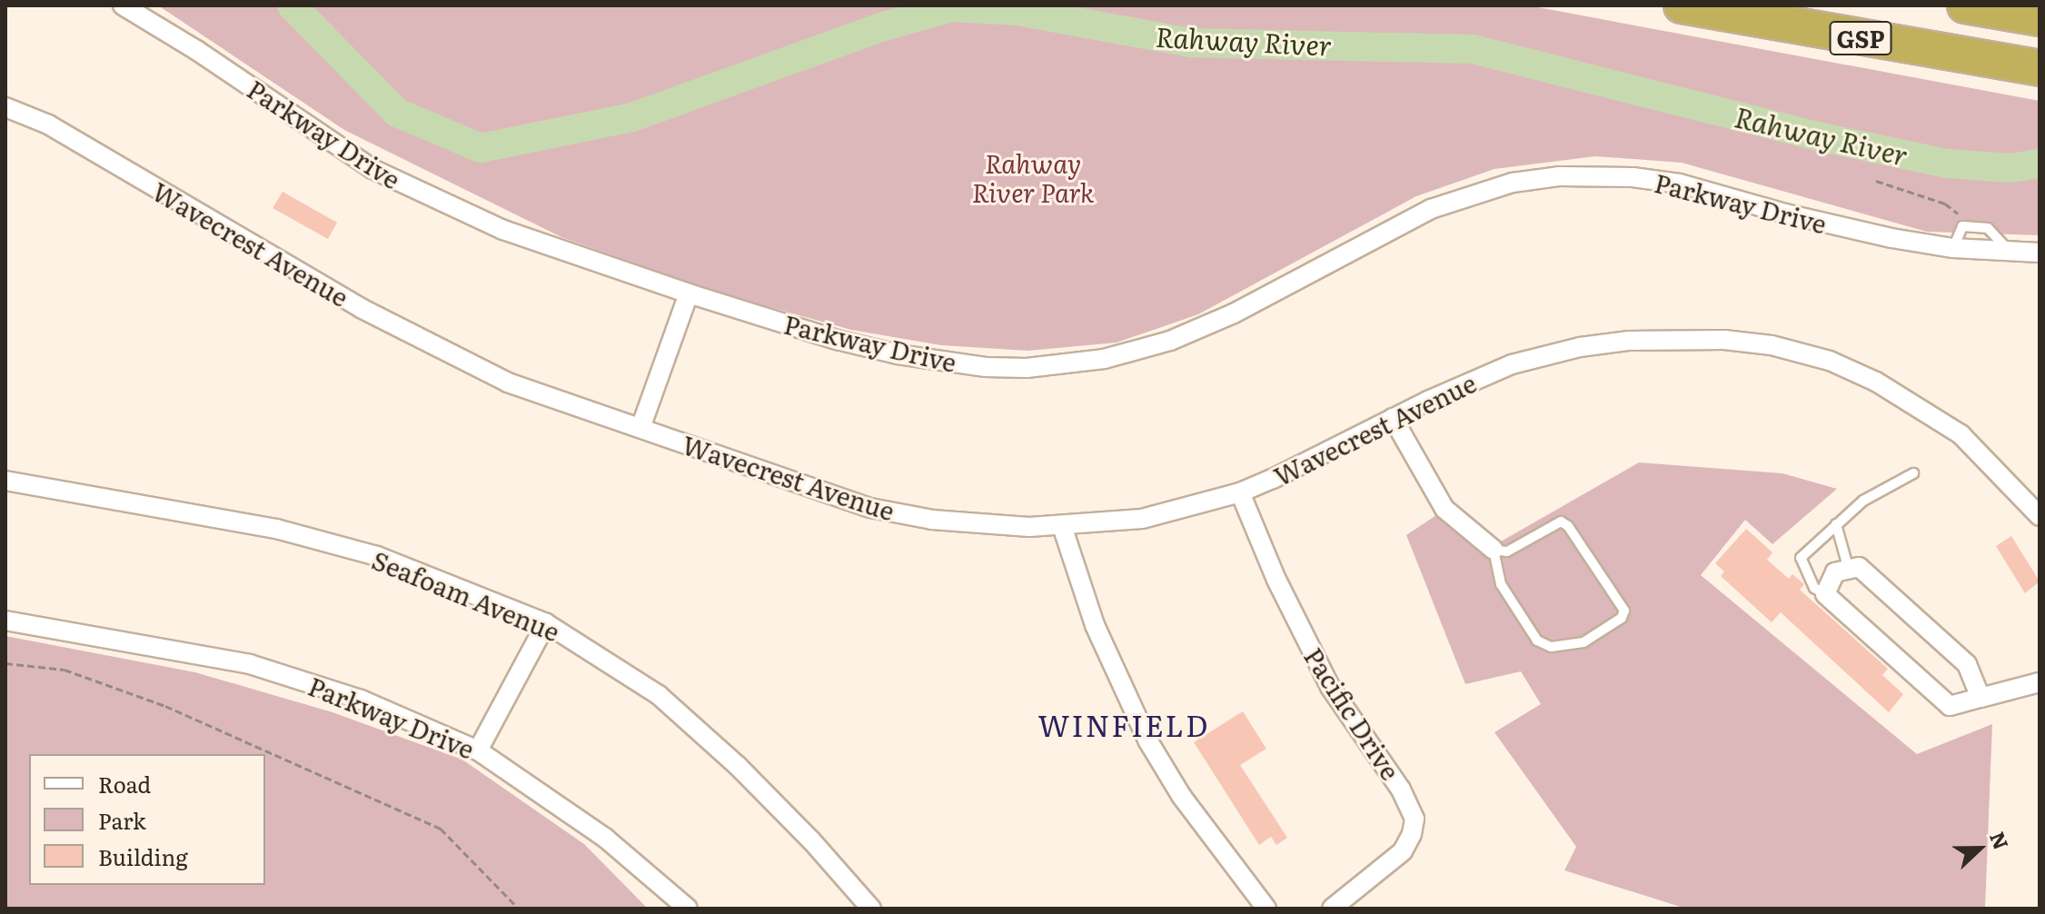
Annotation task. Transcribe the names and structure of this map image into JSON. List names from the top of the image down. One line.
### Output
{"streets":{"highway":["GSP"],"street":["Parkway Drive","Wavecrest Avenue","Seafoam Avenue","Pacific Drive"]},"crossings":[["Wavecrest Avenue","Pacific Drive"]],"districts":["WINFIELD"],"water":["Rahway River"],"parks":["Rahway River Park"],"legend":["Road","Park","Building"],"north":"right"}
